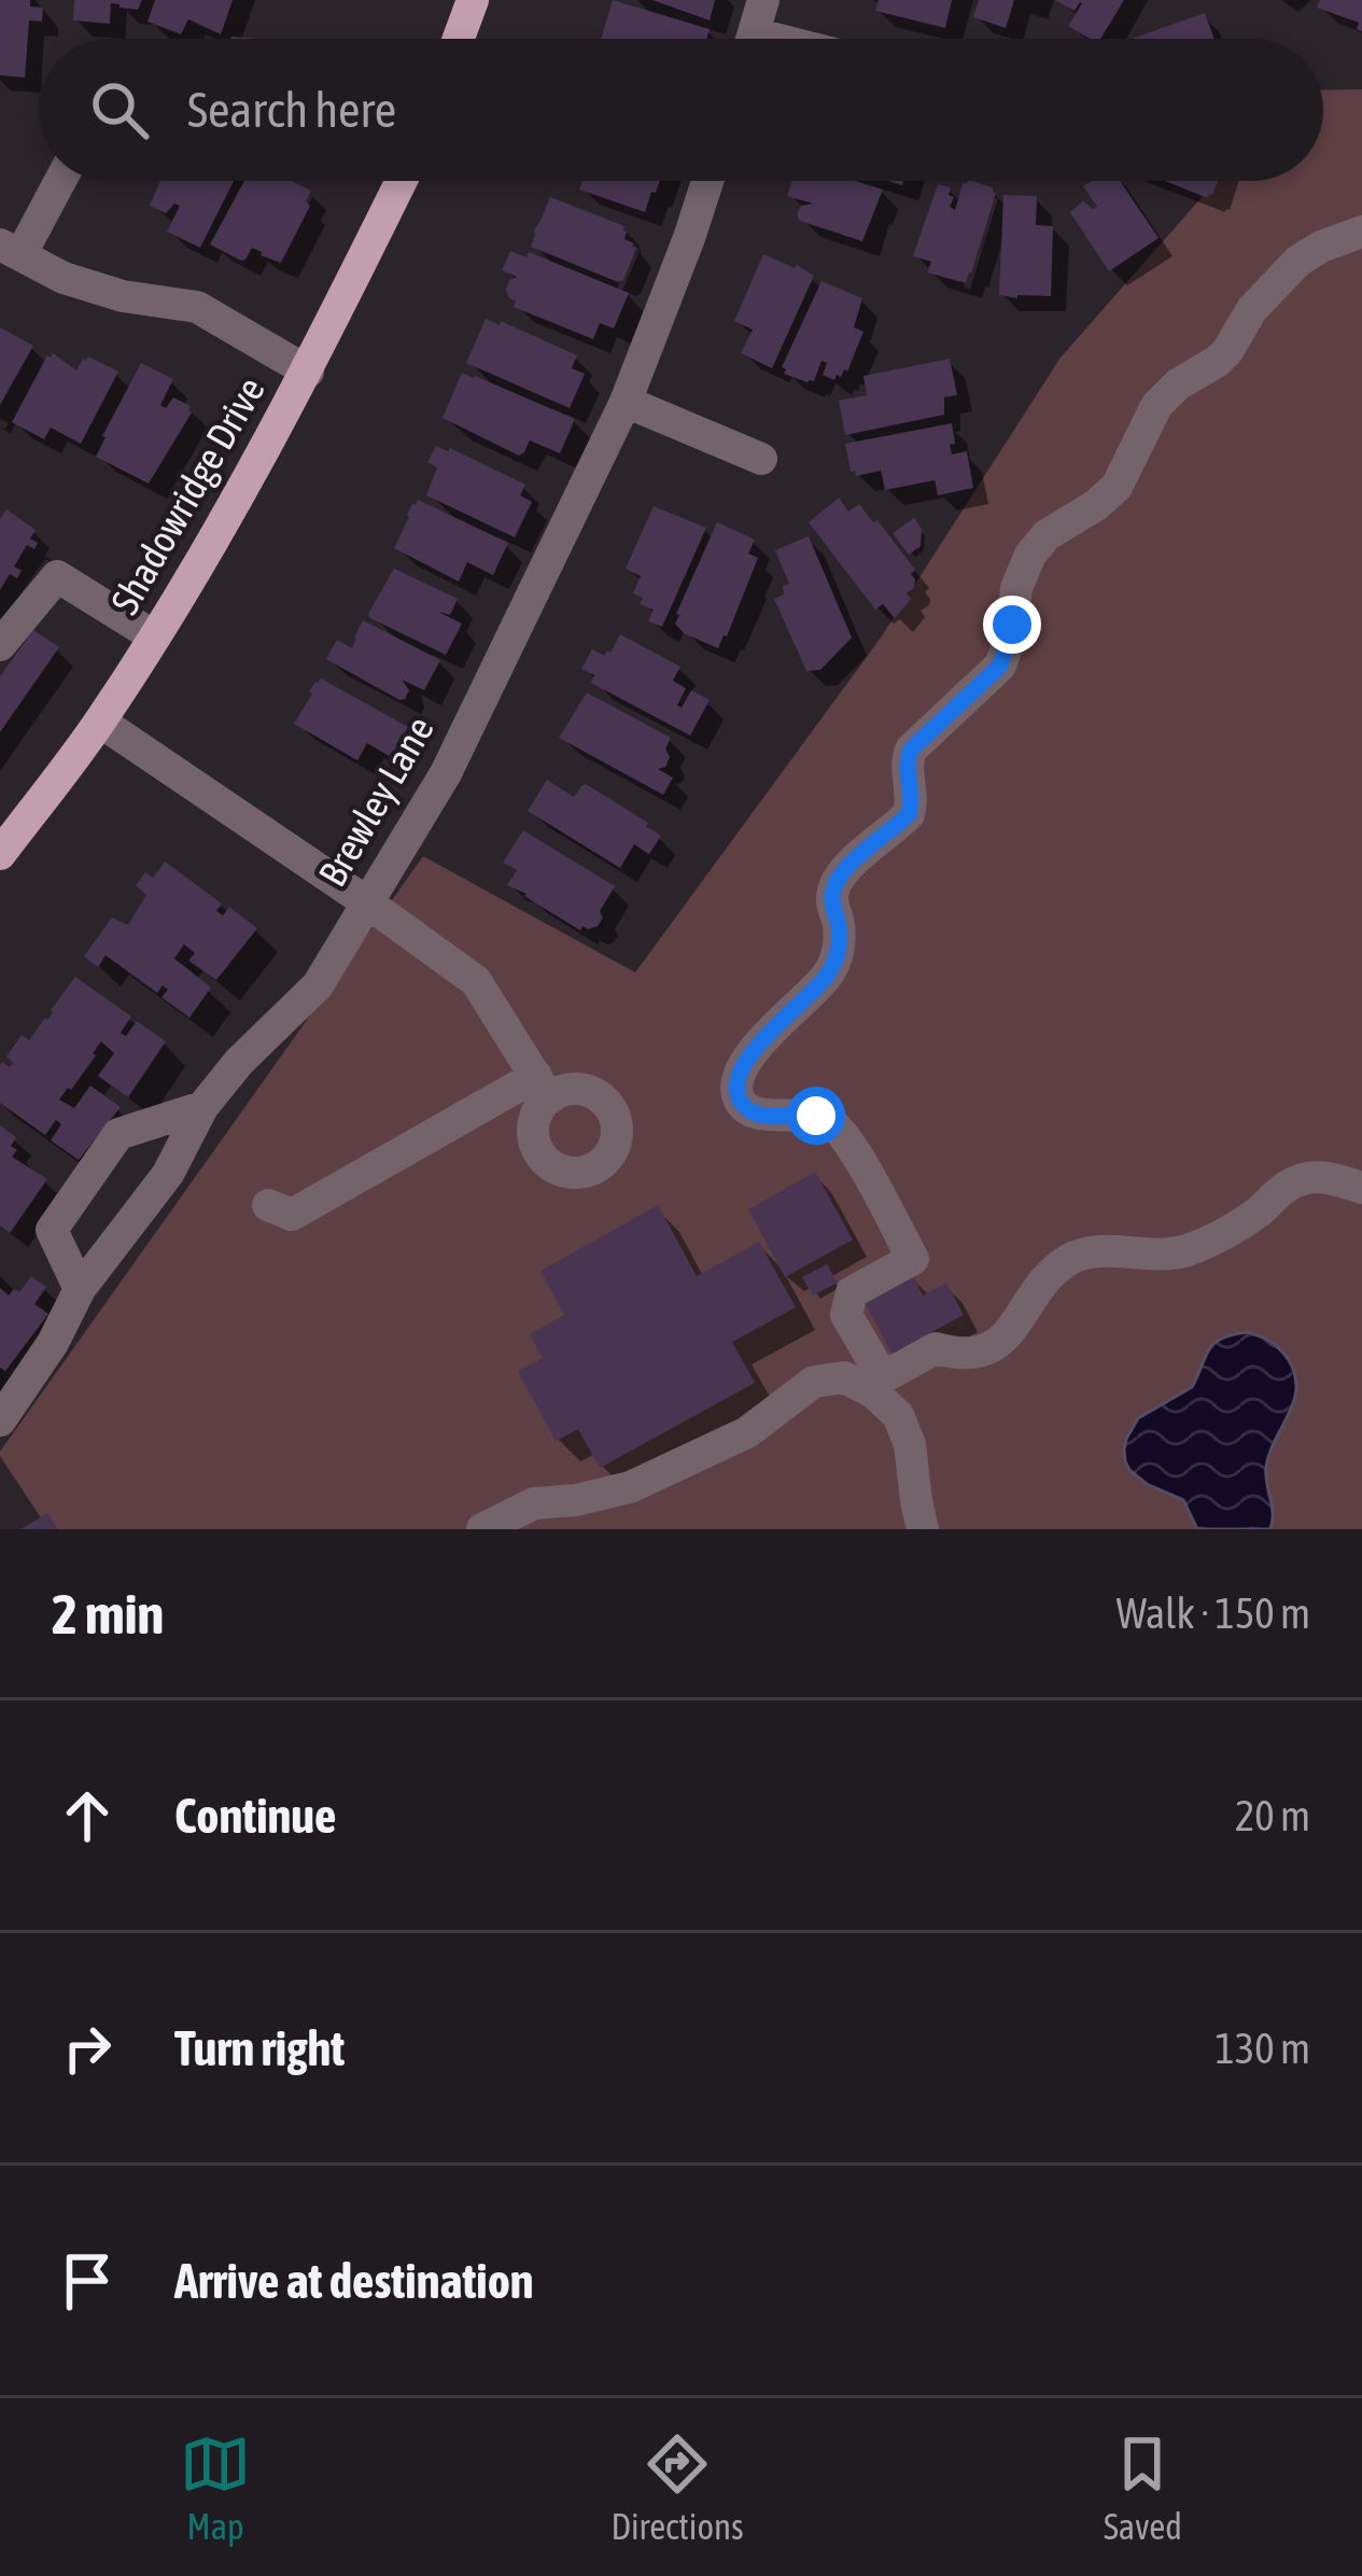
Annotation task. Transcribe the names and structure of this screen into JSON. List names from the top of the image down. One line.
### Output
{"streets":{"main road":["Shadowridge Drive"],"street":["Brewley Lane"]},"page":{"search":"Search here","heading":["2 min","Walk · 150 m"],"list":[["Continue","20 m"],["Turn right","130 m"],"Arrive at destination"],"nav":["Map","Directions","Saved"]}}
